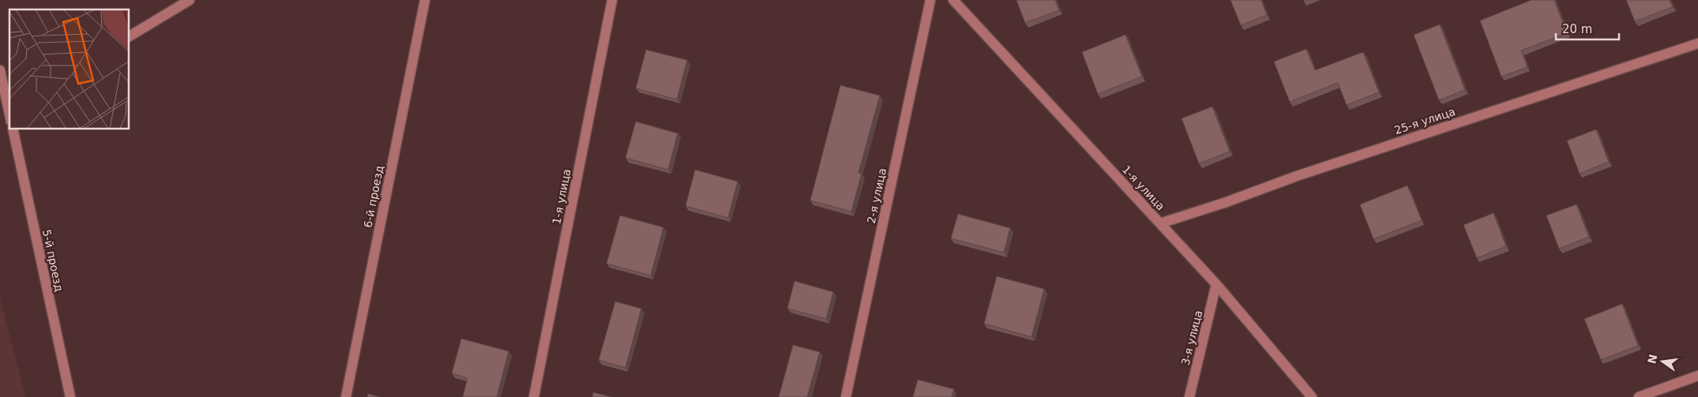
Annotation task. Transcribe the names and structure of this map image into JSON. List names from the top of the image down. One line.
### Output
{"streets":{"street":["25-я улица","1-я улица","2-я улица","6-й проезд","5-й проезд","3-я улица"]},"crossings":[["25-я улица","1-я улица"],["1-я улица","3-я улица"]],"scale_bar":"20 m","north":"left"}
